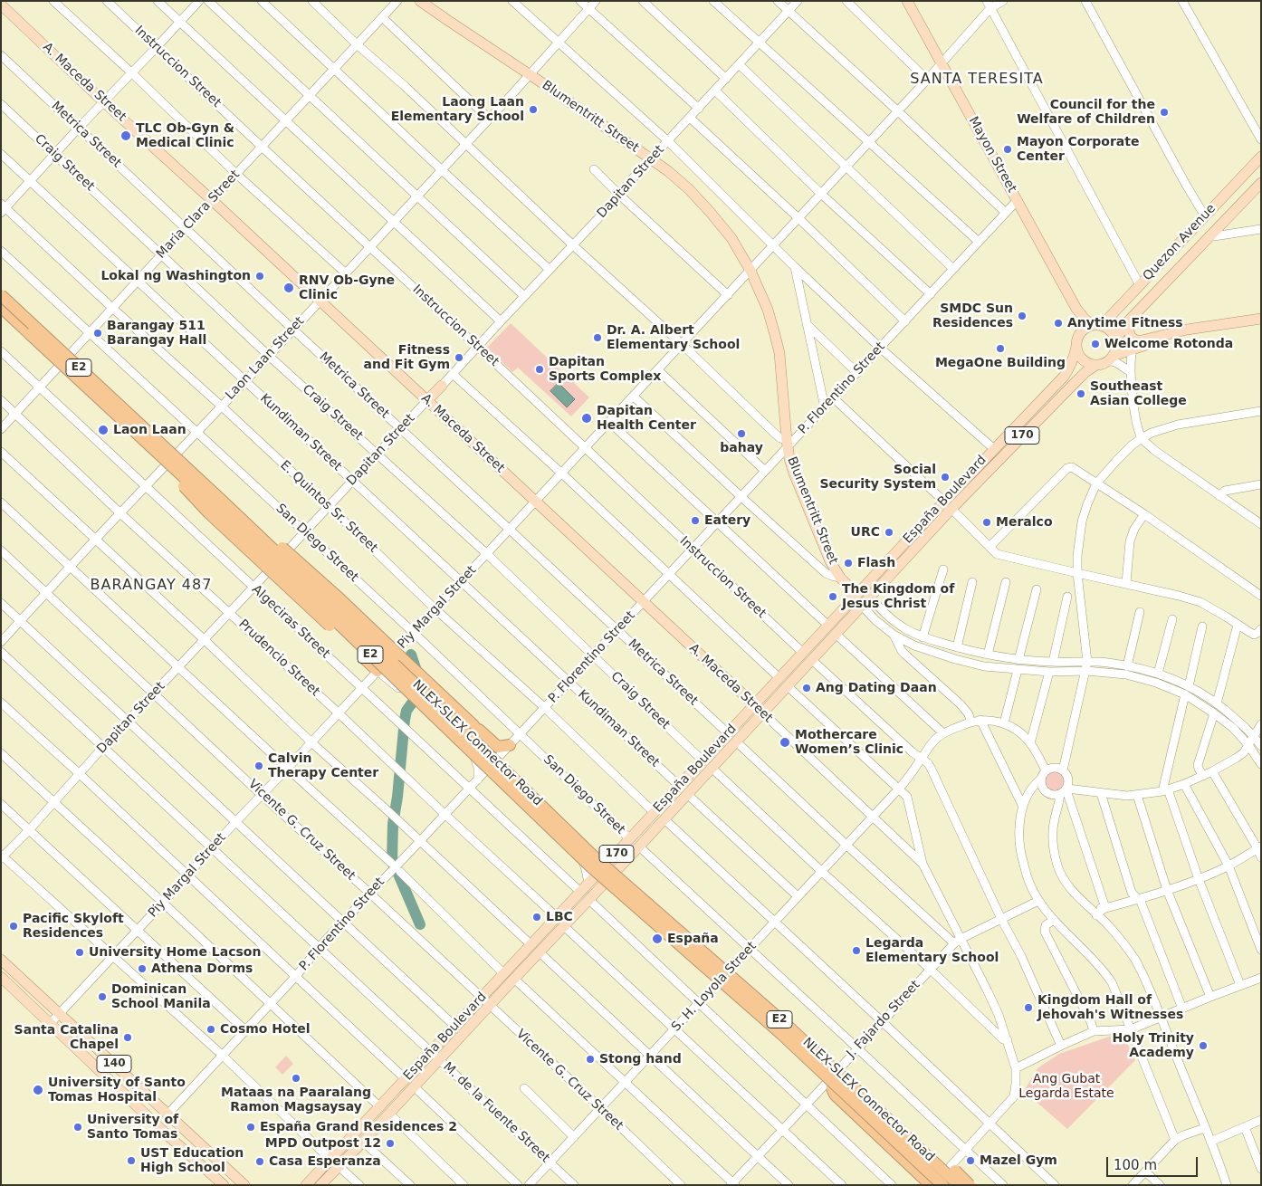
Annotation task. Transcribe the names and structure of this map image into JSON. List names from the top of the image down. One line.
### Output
{"streets":{"highway":["E2","NLEX-SLEX Connector Road"],"main road":["A. Maceda Street","Blumentritt Street","Mayon Street","Dapitan Street","Quezon Avenue","170","España Boulevard","140"],"street":["Instruccion Street","Metrica Street","Craig Street","Maria Clara Street","Laon Laan Street","P. Florentino Street","Kundiman Street","E. Quintos Sr. Street","San Diego Street","Piy Margal Street","Algeciras Street","Prudencio Street","Vicente G. Cruz Street","S. H. Loyola Street","J. Fajardo Street","M. de la Fuente Street"]},"crossings":[["Instruccion Street","Dapitan Street"],["Instruccion Street","Maria Clara Street"],["Instruccion Street","Laon Laan Street"],["Instruccion Street","P. Florentino Street"],["Instruccion Street","España Boulevard"],["Instruccion Street","Piy Margal Street"],["A. Maceda Street","Dapitan Street"],["A. Maceda Street","Maria Clara Street"],["A. Maceda Street","Laon Laan Street"],["A. Maceda Street","P. Florentino Street"],["A. Maceda Street","España Boulevard"],["A. Maceda Street","Piy Margal Street"],["A. Maceda Street","S. H. Loyola Street"],["Blumentritt Street","Dapitan Street"],["Blumentritt Street","Laon Laan Street"],["Blumentritt Street","P. Florentino Street"],["Blumentritt Street","España Boulevard"],["Blumentritt Street","Piy Margal Street"],["Metrica Street","Dapitan Street"],["Metrica Street","Maria Clara Street"],["Metrica Street","Laon Laan Street"],["Metrica Street","P. Florentino Street"],["Metrica Street","España Boulevard"],["Metrica Street","Piy Margal Street"],["Mayon Street","Quezon Avenue"],["Mayon Street","P. Florentino Street"],["Mayon Street","170"],["Mayon Street","España Boulevard"],["Mayon Street","Piy Margal Street"],["Craig Street","Dapitan Street"],["Craig Street","Maria Clara Street"],["Craig Street","Laon Laan Street"],["Craig Street","P. Florentino Street"],["Craig Street","España Boulevard"],["Craig Street","Piy Margal Street"],["Dapitan Street","Kundiman Street"],["Dapitan Street","E. Quintos Sr. Street"],["Dapitan Street","San Diego Street"],["Dapitan Street","Algeciras Street"],["Dapitan Street","Prudencio Street"],["Dapitan Street","Vicente G. Cruz Street"],["Dapitan Street","M. de la Fuente Street"],["Maria Clara Street","Kundiman Street"],["Maria Clara Street","E. Quintos Sr. Street"],["Maria Clara Street","San Diego Street"],["Maria Clara Street","Algeciras Street"],["Maria Clara Street","Prudencio Street"],["Quezon Avenue","170"],["Quezon Avenue","España Boulevard"],["Laon Laan Street","Kundiman Street"],["Laon Laan Street","E. Quintos Sr. Street"],["Laon Laan Street","San Diego Street"],["Laon Laan Street","Algeciras Street"],["Laon Laan Street","Prudencio Street"],["Laon Laan Street","Vicente G. Cruz Street"],["P. Florentino Street","Kundiman Street"],["P. Florentino Street","E. Quintos Sr. Street"],["P. Florentino Street","San Diego Street"],["P. Florentino Street","Algeciras Street"],["P. Florentino Street","Prudencio Street"],["P. Florentino Street","Vicente G. Cruz Street"],["P. Florentino Street","140"],["P. Florentino Street","M. de la Fuente Street"],["Kundiman Street","España Boulevard"],["Kundiman Street","Piy Margal Street"],["170","España Boulevard"],["España Boulevard","E. Quintos Sr. Street"],["España Boulevard","San Diego Street"],["España Boulevard","Algeciras Street"],["España Boulevard","Prudencio Street"],["España Boulevard","Vicente G. Cruz Street"],["España Boulevard","M. de la Fuente Street"],["E. Quintos Sr. Street","Piy Margal Street"],["San Diego Street","Piy Margal Street"],["Piy Margal Street","Algeciras Street"],["Piy Margal Street","Prudencio Street"],["Piy Margal Street","Vicente G. Cruz Street"],["Piy Margal Street","140"],["Piy Margal Street","M. de la Fuente Street"],["Vicente G. Cruz Street","S. H. Loyola Street"],["S. H. Loyola Street","M. de la Fuente Street"]],"districts":["SANTA TERESITA","BARANGAY 487"],"parks":["Ang Gubat Legarda Estate"],"places":["Laong Laan Elementary School","Council for the Welfare of Children","TLC Ob-Gyn & Medical Clinic","Mayon Corporate Center","Lokal ng Washington","RNV Ob-Gyne Clinic","SMDC Sun Residences","Anytime Fitness","Barangay 511 Barangay Hall","Dr. A. Albert Elementary School","Welcome Rotonda","MegaOne Building","Fitness and Fit Gym","Dapitan Sports Complex","Southeast Asian College","Dapitan Health Center","Laon Laan","bahay","Social Security System","Eatery","Meralco","URC","Flash","The Kingdom of Jesus Christ","Ang Dating Daan","Mothercare Women’s Clinic","Calvin Therapy Center","LBC","Pacific Skyloft Residences","España","Legarda Elementary School","University Home Lacson","Athena Dorms","Dominican School Manila","Kingdom Hall of Jehovah's Witnesses","Cosmo Hotel","Santa Catalina Chapel","Holy Trinity Academy","Stong hand","Mataas na Paaralang Ramon Magsaysay","University of Santo Tomas Hospital","University of Santo Tomas","España Grand Residences 2","MPD Outpost 12","UST Education High School","Mazel Gym","Casa Esperanza"],"scale_bar":"100 m"}
